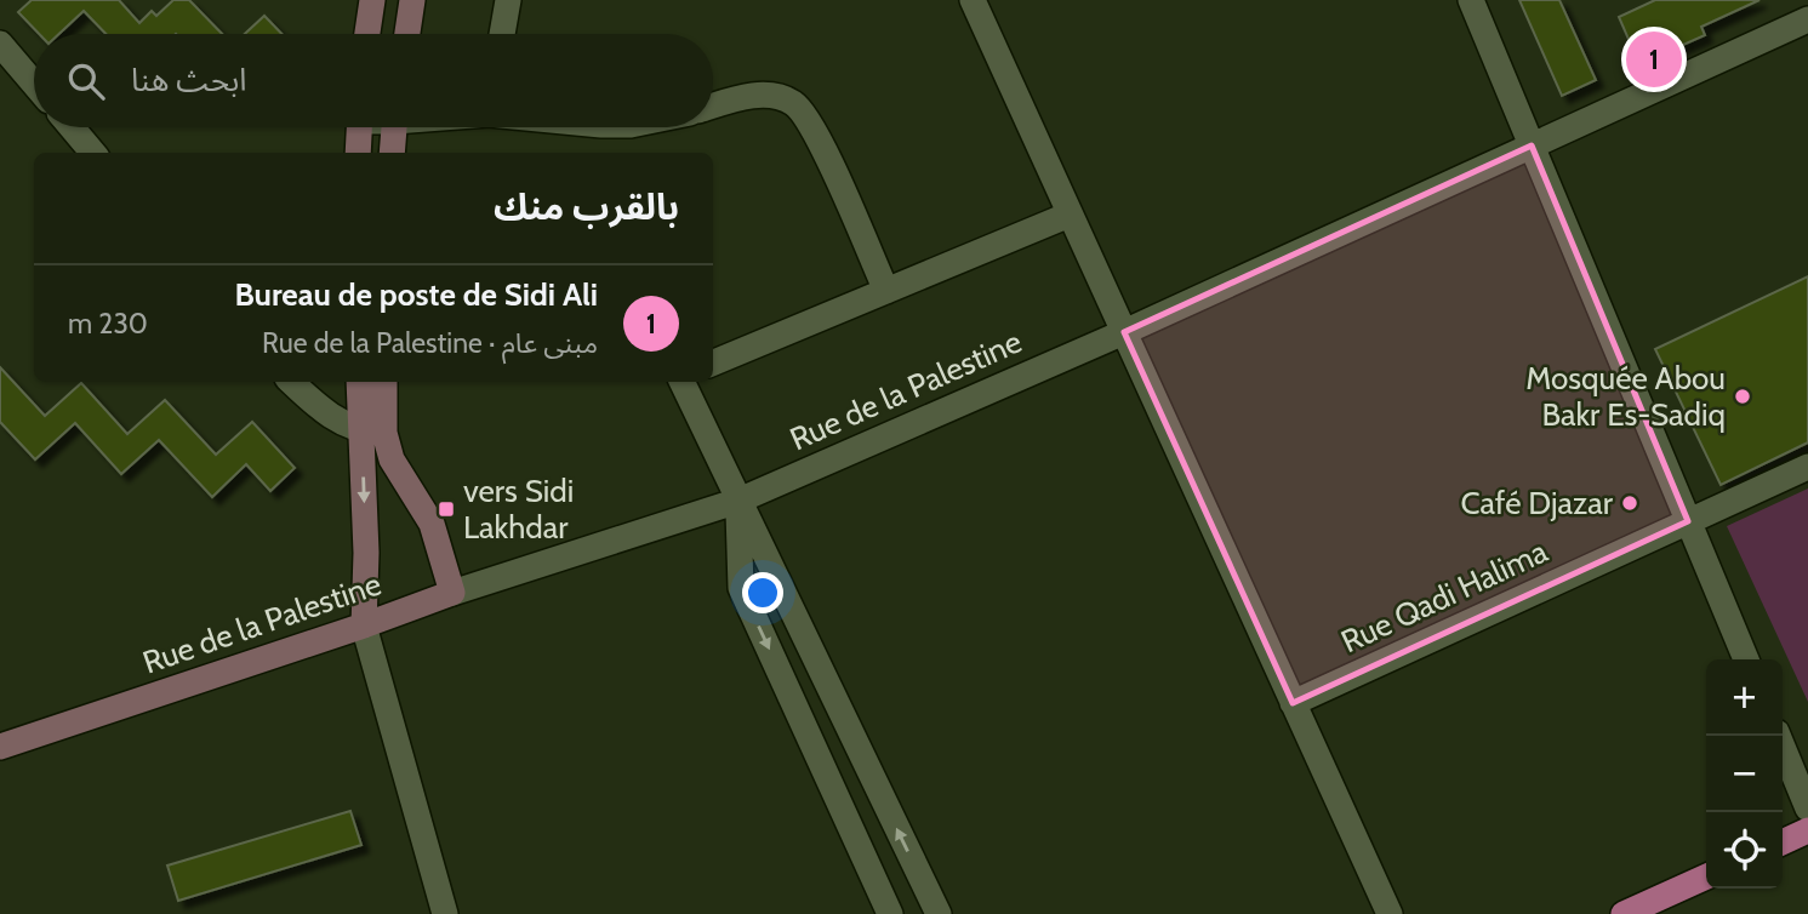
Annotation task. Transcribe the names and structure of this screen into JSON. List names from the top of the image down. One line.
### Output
{"streets":{"main road":["Rue de la Palestine"],"street":["Rue Qadi Halima"]},"places":{"other":["Mosquée Abou Bakr Es-Sadiq","Café Djazar"],"transit":["vers Sidi Lakhdar"]},"page":{"pins":"1","search":"ابحث هنا","heading":"بالقرب منك","list":[{"mark":"1","name":"Bureau de poste de Sidi Ali","note":"مبنى عام · Rue de la Palestine","value":"230 m"}],"map_buttons":["+","−"]}}
